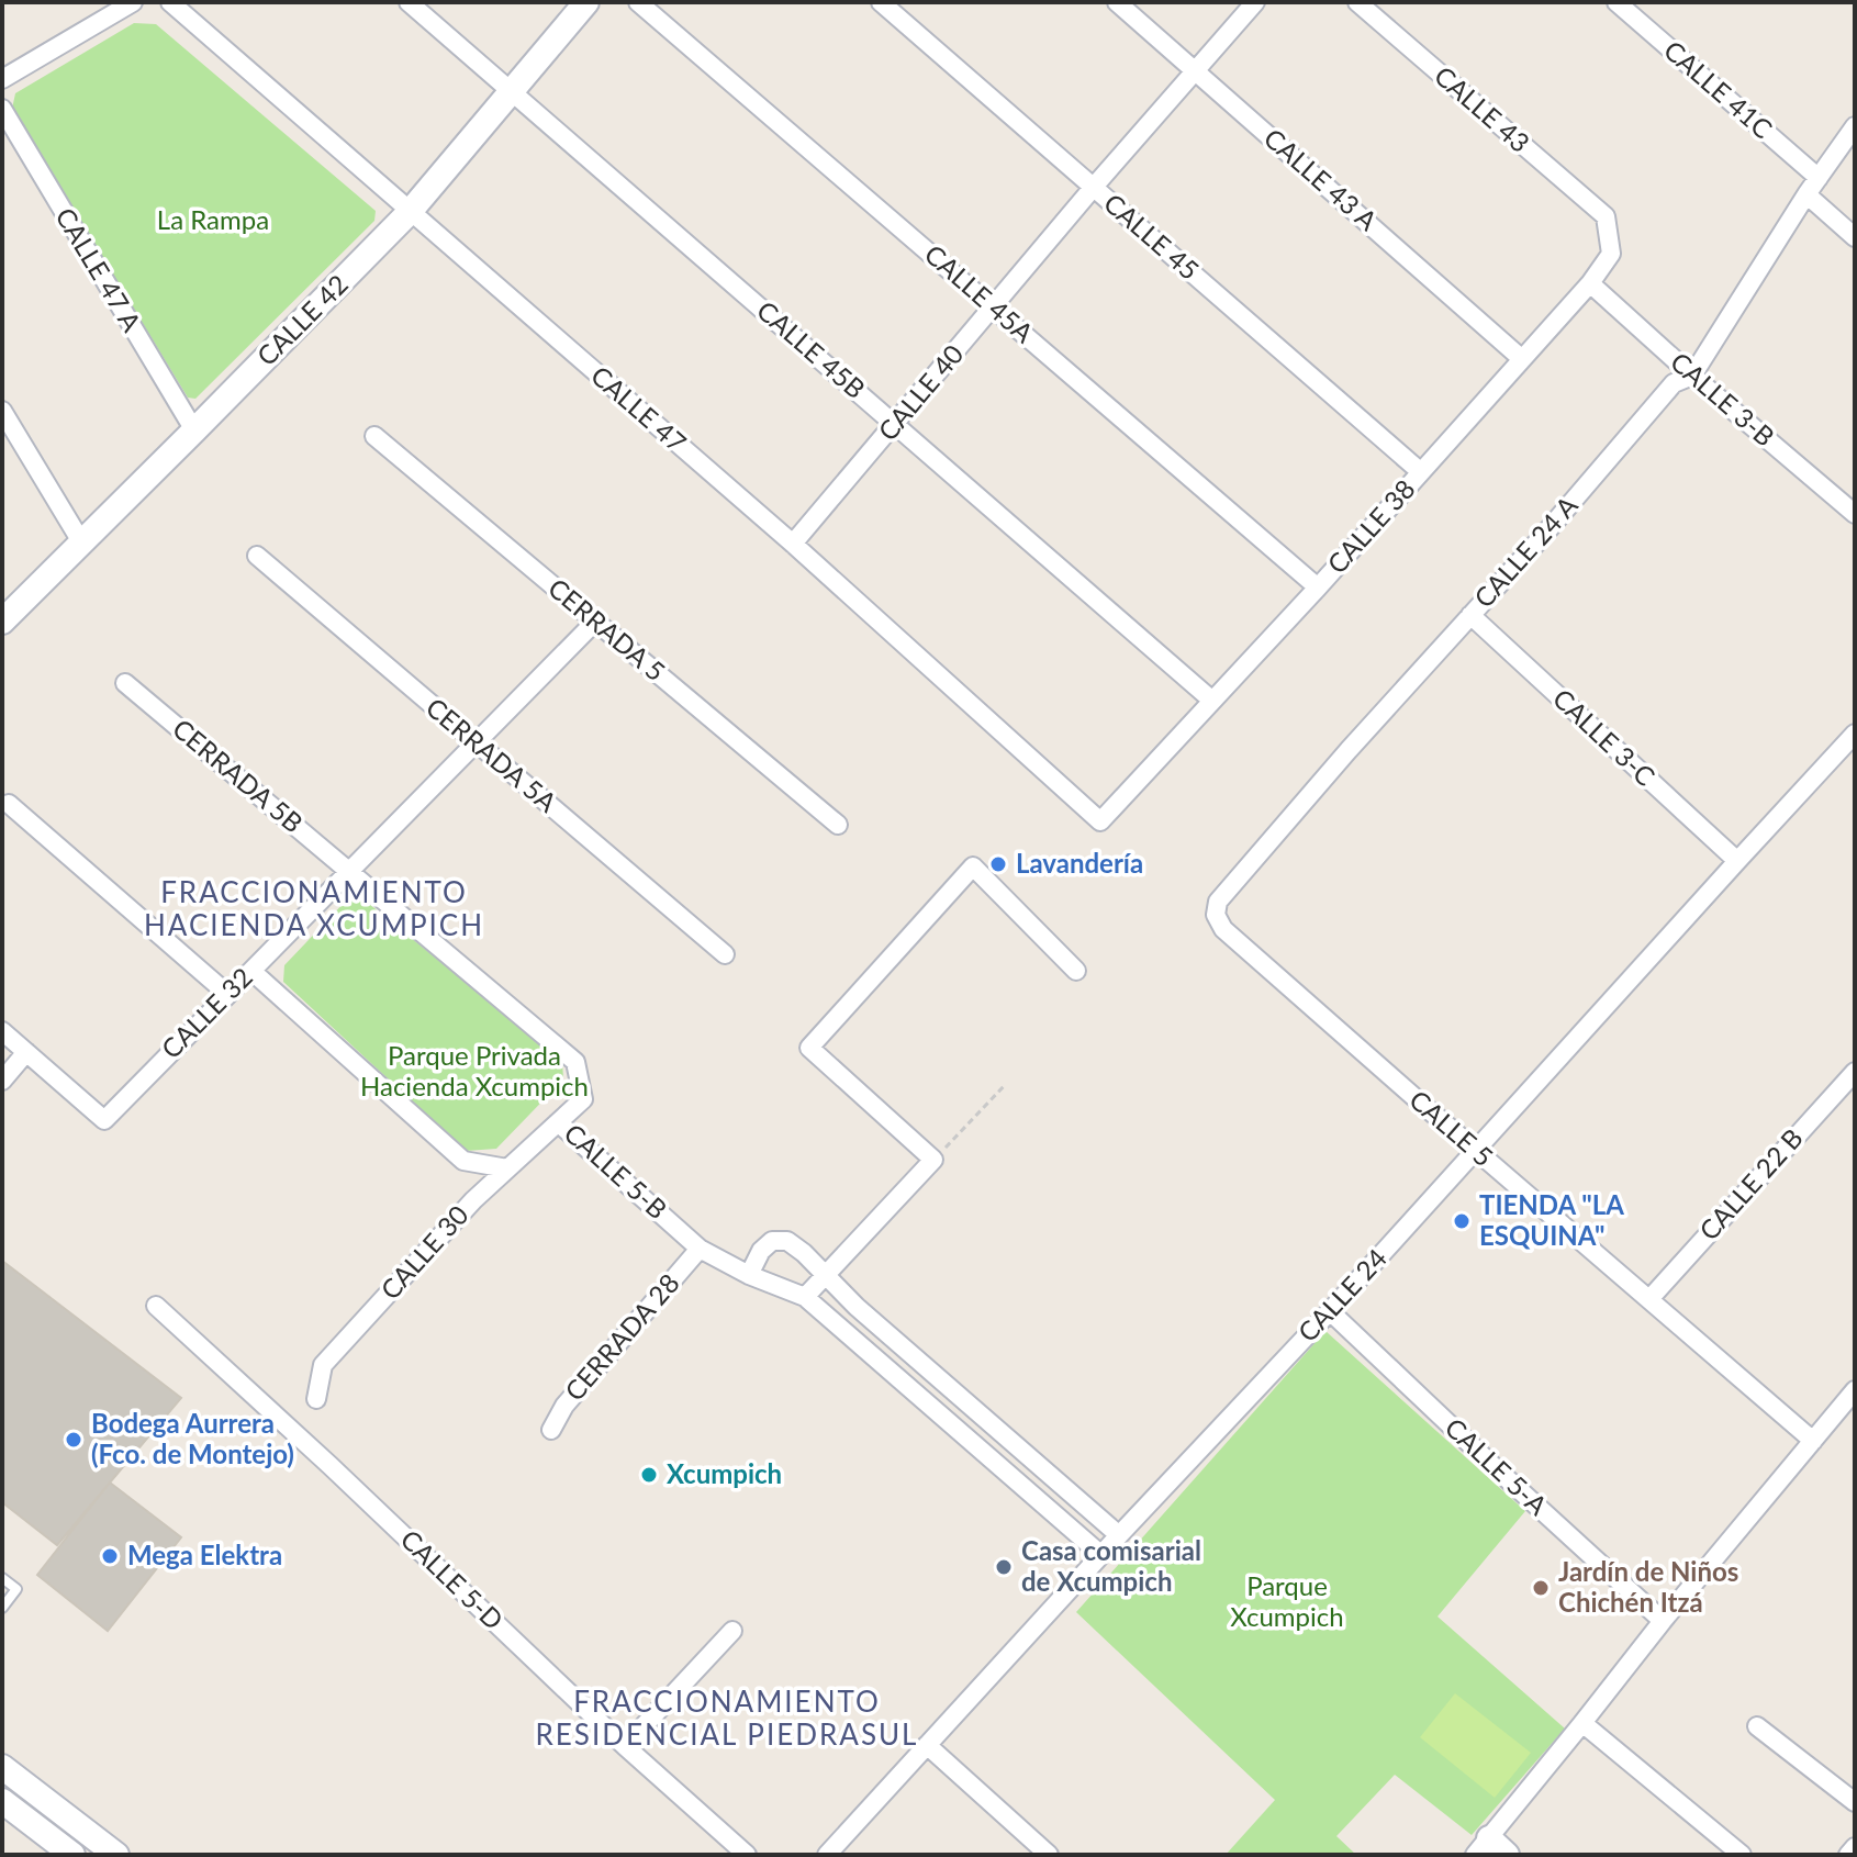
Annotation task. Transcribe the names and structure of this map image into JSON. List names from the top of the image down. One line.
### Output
{"streets":{"street":["CALLE 41C","CALLE 43","CALLE 43 A","CALLE 45","CALLE 47 A","CALLE 45A","CALLE 42","CALLE 45B","CALLE 40","CALLE 3-B","CALLE 47","CALLE 38","CALLE 24 A","CERRADA 5","CALLE 3-C","CERRADA 5A","CERRADA 5B","CALLE 32","CALLE 5","CALLE 5-B","CALLE 22 B","CALLE 30","CALLE 24","CERRADA 28","CALLE 5-A","CALLE 5-D"]},"crossings":[["CALLE 41C","CALLE 24 A"],["CALLE 43","CALLE 38"],["CALLE 43 A","CALLE 40"],["CALLE 43 A","CALLE 38"],["CALLE 45","CALLE 40"],["CALLE 45","CALLE 38"],["CALLE 47 A","CALLE 42"],["CALLE 45A","CALLE 40"],["CALLE 45A","CALLE 38"],["CALLE 42","CALLE 45B"],["CALLE 42","CALLE 47"],["CALLE 45B","CALLE 40"],["CALLE 45B","CALLE 38"],["CALLE 40","CALLE 47"],["CALLE 3-B","CALLE 38"],["CALLE 3-B","CALLE 24 A"],["CALLE 47","CALLE 38"],["CALLE 24 A","CALLE 3-C"],["CALLE 24 A","CALLE 5"],["CERRADA 5","CALLE 32"],["CALLE 3-C","CALLE 24"],["CERRADA 5A","CALLE 32"],["CERRADA 5B","CALLE 32"],["CERRADA 5B","CALLE 5-B"],["CALLE 32","CALLE 5-B"],["CALLE 5","CALLE 22 B"],["CALLE 5","CALLE 24"],["CALLE 5-B","CALLE 30"],["CALLE 5-B","CALLE 24"],["CALLE 5-B","CERRADA 28"],["CALLE 24","CALLE 5-A"]],"districts":["FRACCIONAMIENTO HACIENDA XCUMPICH","FRACCIONAMIENTO RESIDENCIAL PIEDRASUL"],"parks":["La Rampa","Parque Privada Hacienda Xcumpich","Parque Xcumpich"],"places":["Lavandería","TIENDA \"LA ESQUINA\"","Bodega Aurrera (Fco. de Montejo)","Xcumpich","Mega Elektra","Casa comisarial de Xcumpich","Jardín de Niños Chichén Itzá"]}
